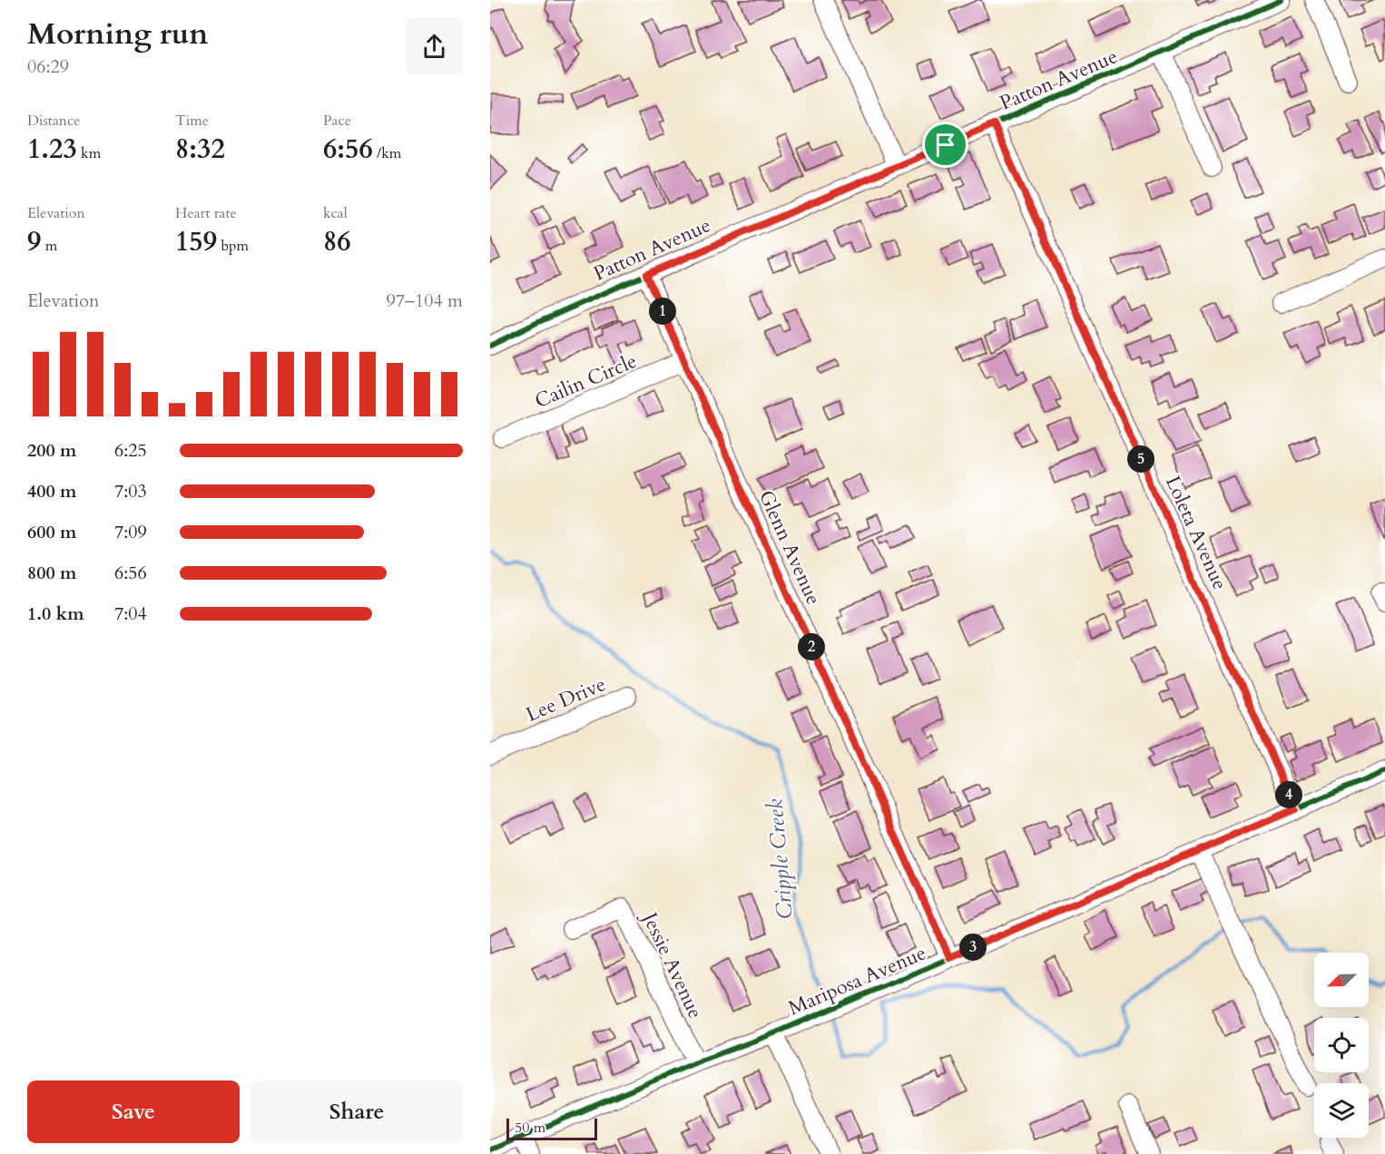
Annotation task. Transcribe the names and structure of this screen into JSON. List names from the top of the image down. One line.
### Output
{"streets":{"street":["Patton Avenue","Cailin Circle","Loleta Avenue","Glenn Avenue","Lee Drive","Jessie Avenue","Mariposa Avenue"]},"crossings":[["Patton Avenue","Loleta Avenue"],["Patton Avenue","Glenn Avenue"],["Cailin Circle","Glenn Avenue"],["Loleta Avenue","Mariposa Avenue"],["Glenn Avenue","Mariposa Avenue"],["Jessie Avenue","Mariposa Avenue"]],"water":["Cripple Creek"],"scale_bar":"50 m","north":"bottom left","page":{"heading":["Morning run","06:29"],"stats":[["Distance","1.23 km"],["Time","8:32"],["Pace","6:56 /km"],["Elevation","9 m"],["Heart rate","159 bpm"],["kcal","86"]],"chart":["Elevation","97–104 m"],"pins":["1","5","2","4","3"],"list":[{"name":"200 m","note":"6:25"},{"name":"400 m","note":"7:03"},{"name":"600 m","note":"7:09"},{"name":"800 m","note":"6:56"},{"name":"1.0 km","note":"7:04"}],"buttons":["Save","Share"],"scale":"50 m"}}
